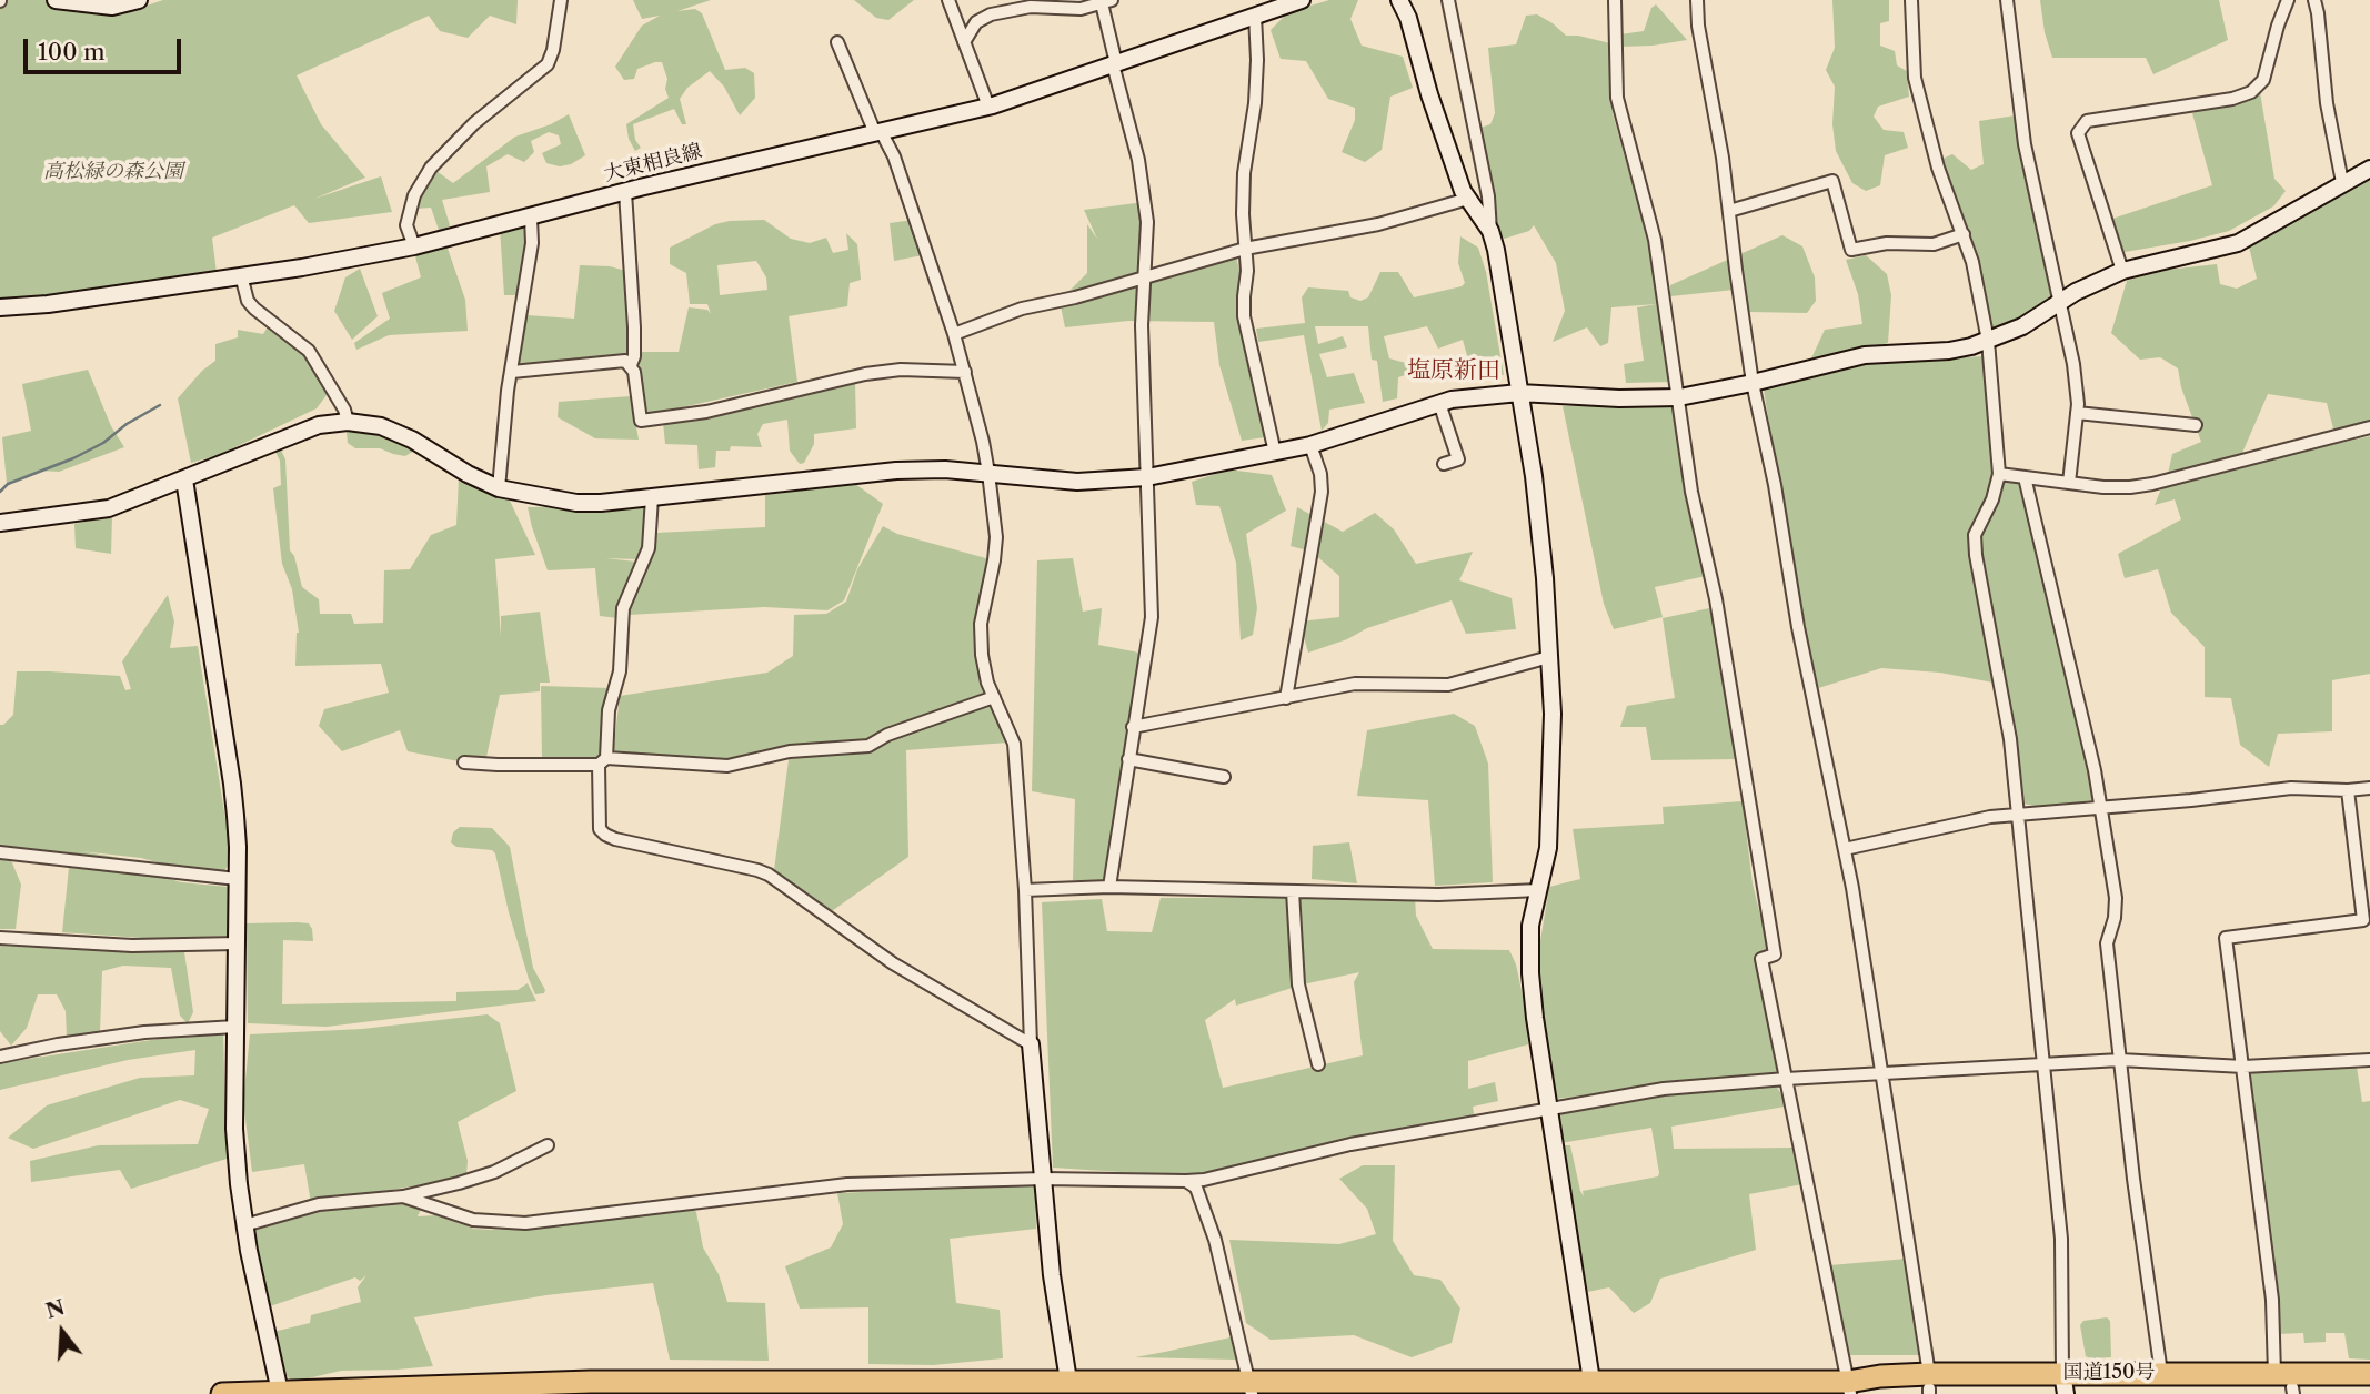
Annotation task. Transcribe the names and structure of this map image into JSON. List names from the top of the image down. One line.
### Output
{"streets":{"highway":["国道150号"],"street":["大東相良線"]},"districts":["塩原新田"],"parks":["高松緑の森公園"],"scale_bar":"100 m","north":"top"}
